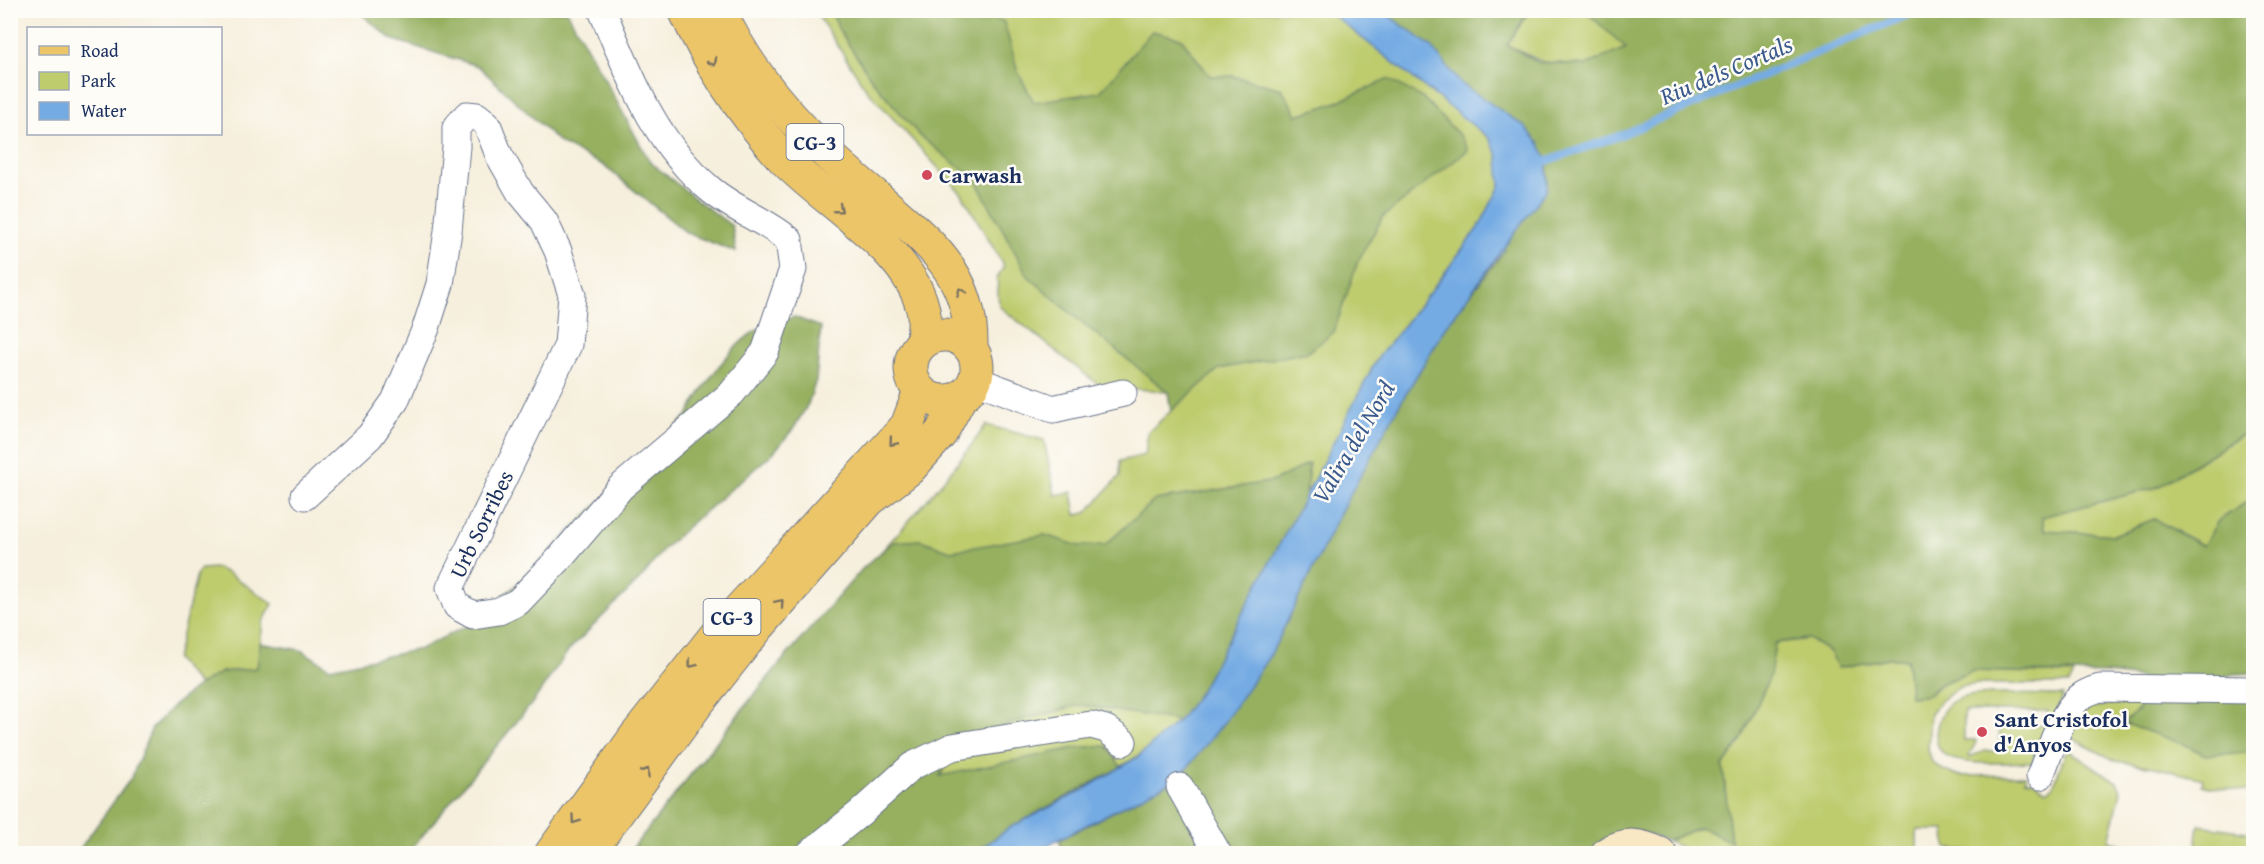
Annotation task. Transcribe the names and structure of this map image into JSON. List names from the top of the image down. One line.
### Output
{"streets":{"main road":["CG-3"],"street":["Urb Sorribes"]},"water":["Riu dels Cortals","Valira del Nord"],"places":["Carwash","Sant Cristofol d'Anyos"],"legend":["Road","Park","Water"]}
